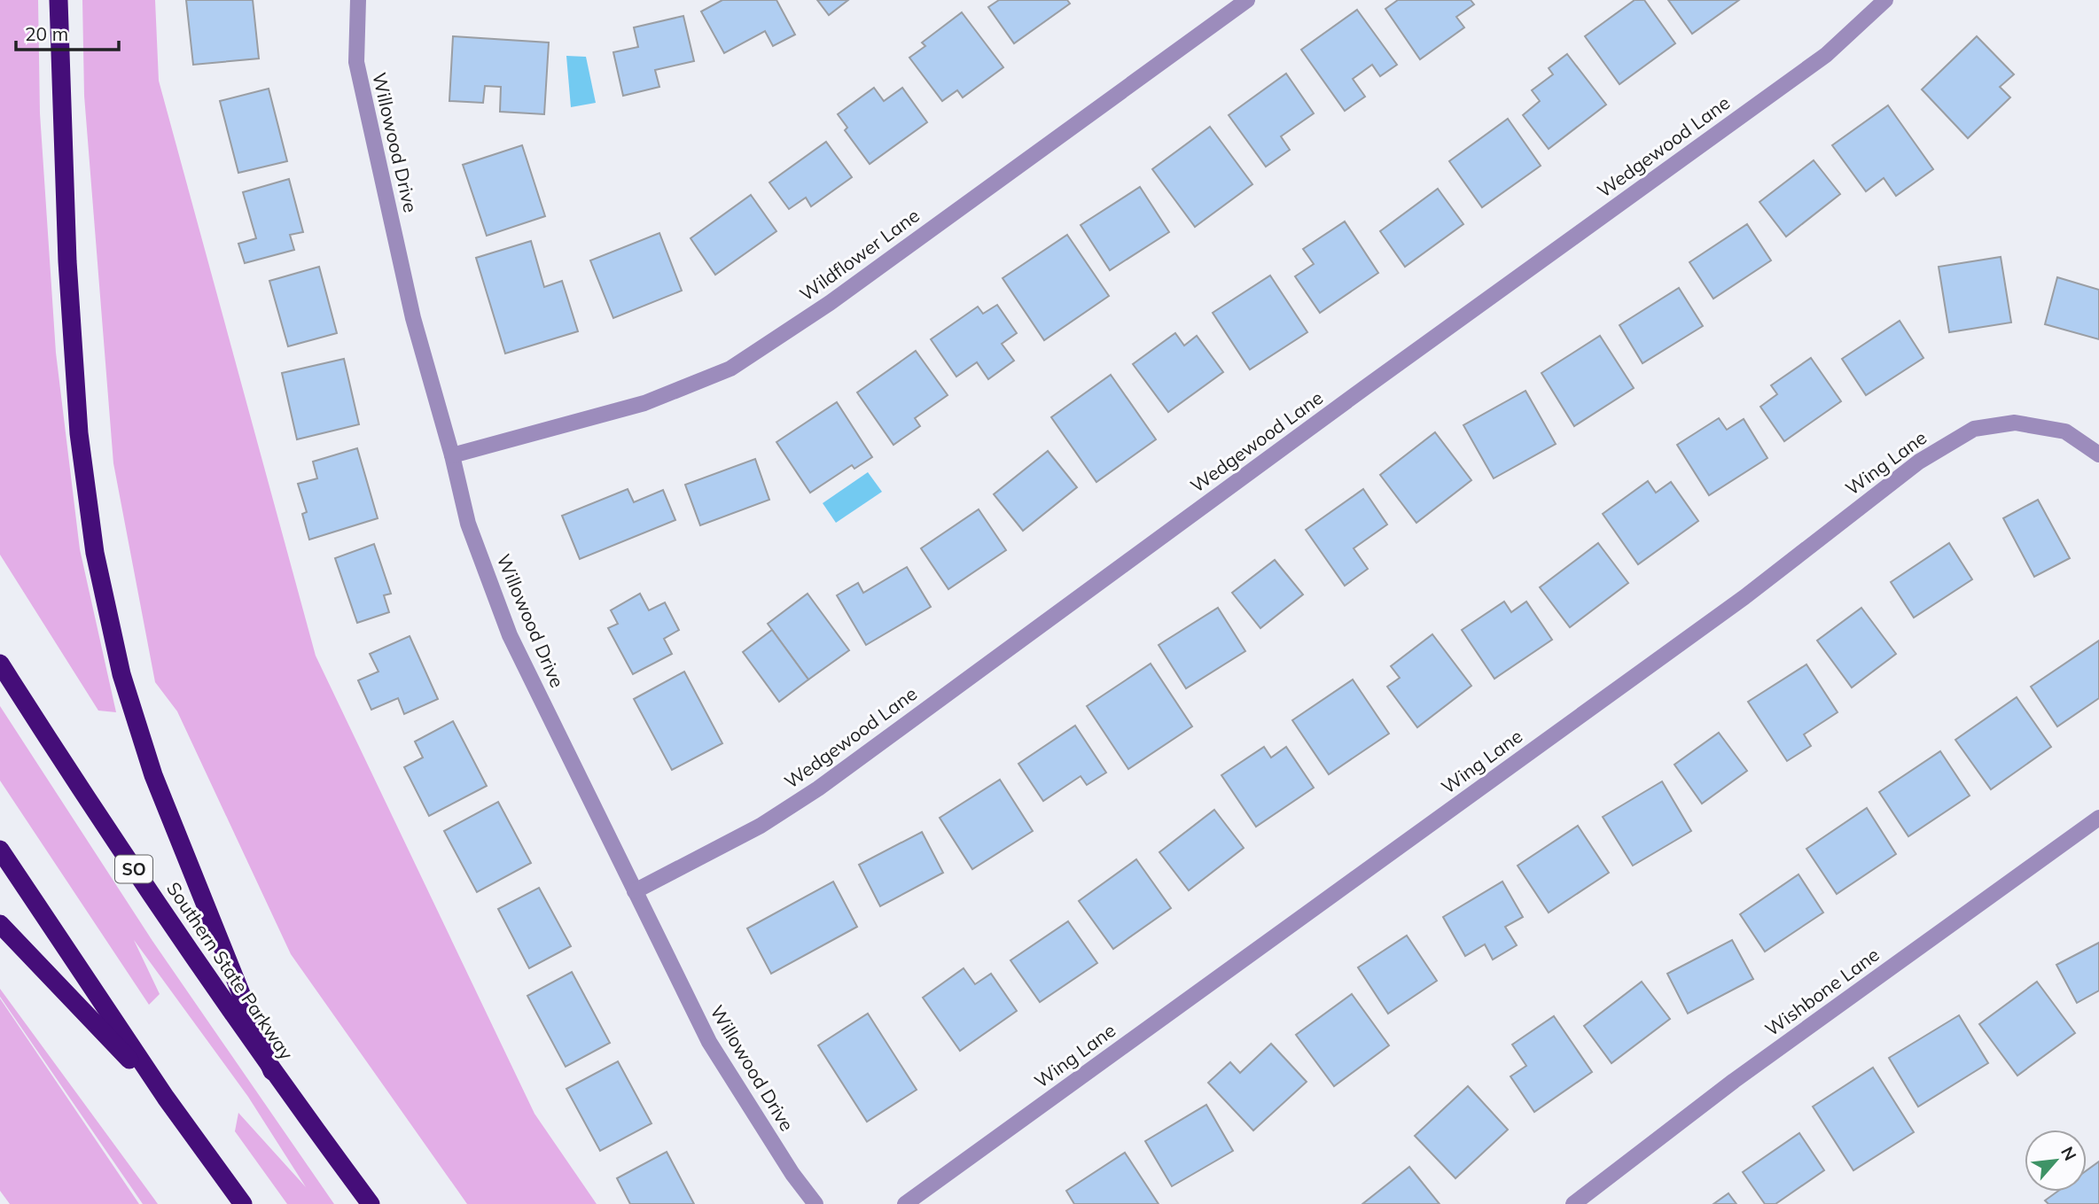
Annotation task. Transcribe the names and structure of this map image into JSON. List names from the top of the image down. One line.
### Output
{"streets":{"highway":["SO","Southern State Parkway"],"street":["Willowood Drive","Wedgewood Lane","Wildflower Lane","Wing Lane","Wishbone Lane"]},"crossings":[["Willowood Drive","Wedgewood Lane"],["Willowood Drive","Wildflower Lane"]],"scale_bar":"20 m","north":"top right"}
